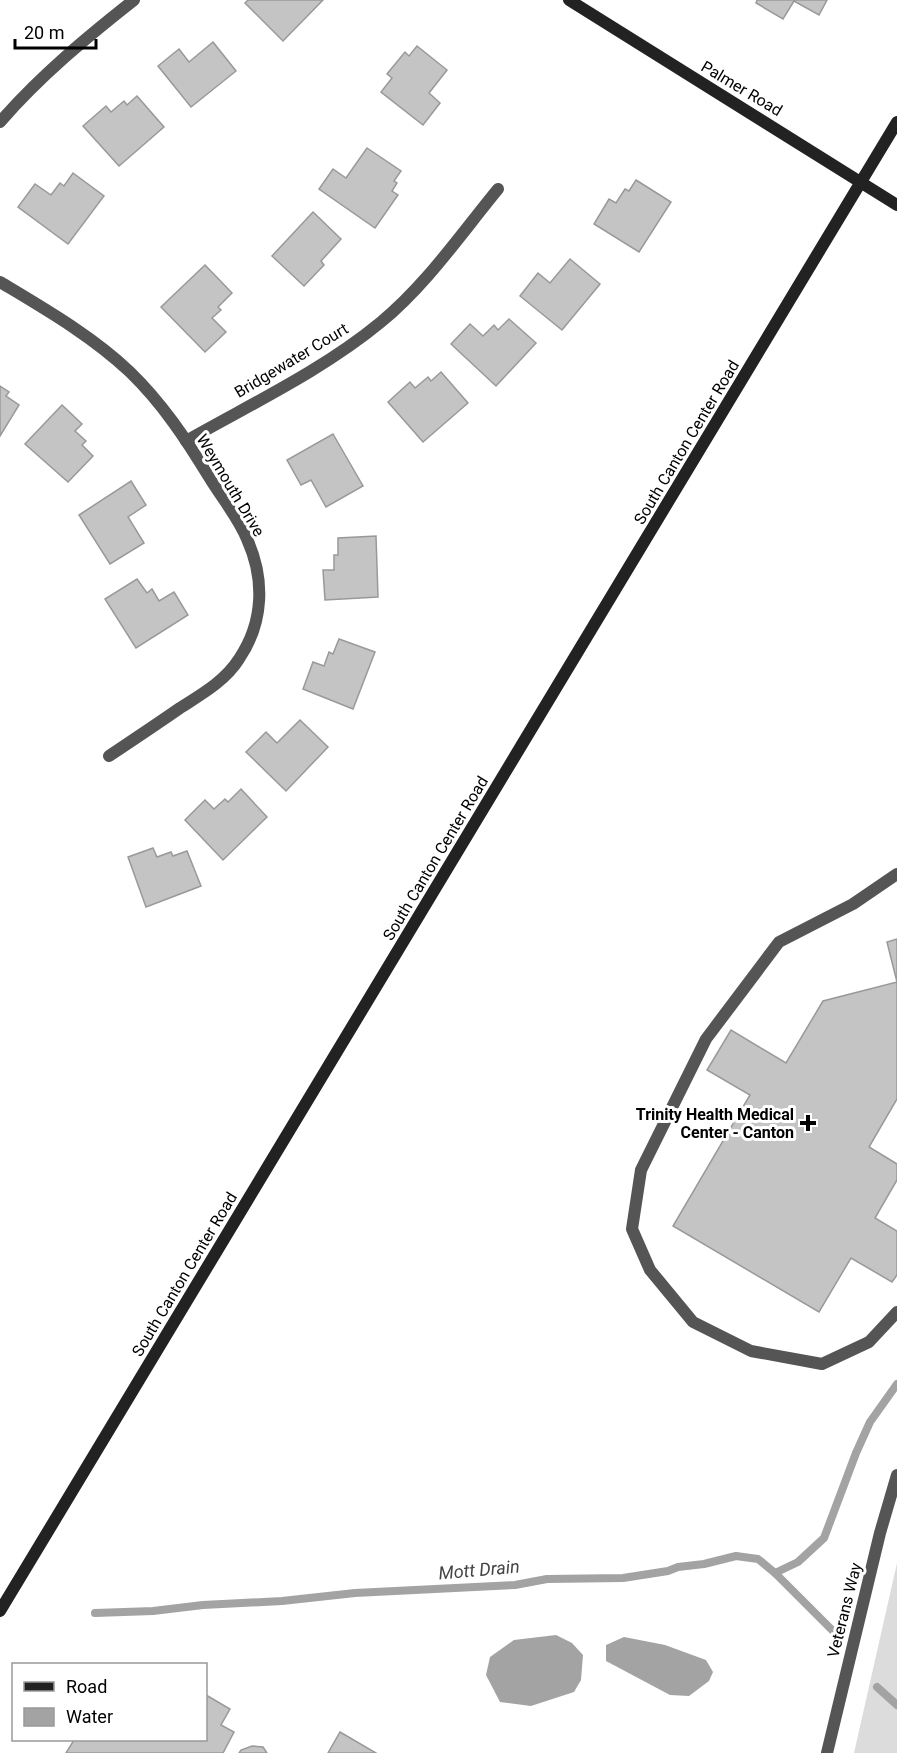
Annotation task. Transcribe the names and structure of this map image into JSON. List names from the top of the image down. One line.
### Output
{"streets":{"main road":["Palmer Road","South Canton Center Road"],"street":["Bridgewater Court","Weymouth Drive","Veterans Way"]},"crossings":[["Palmer Road","South Canton Center Road"],["Bridgewater Court","Weymouth Drive"]],"water":["Mott Drain"],"places":{"health":["Trinity Health Medical Center - Canton"]},"legend":["Road","Water"],"scale_bar":"20 m"}
